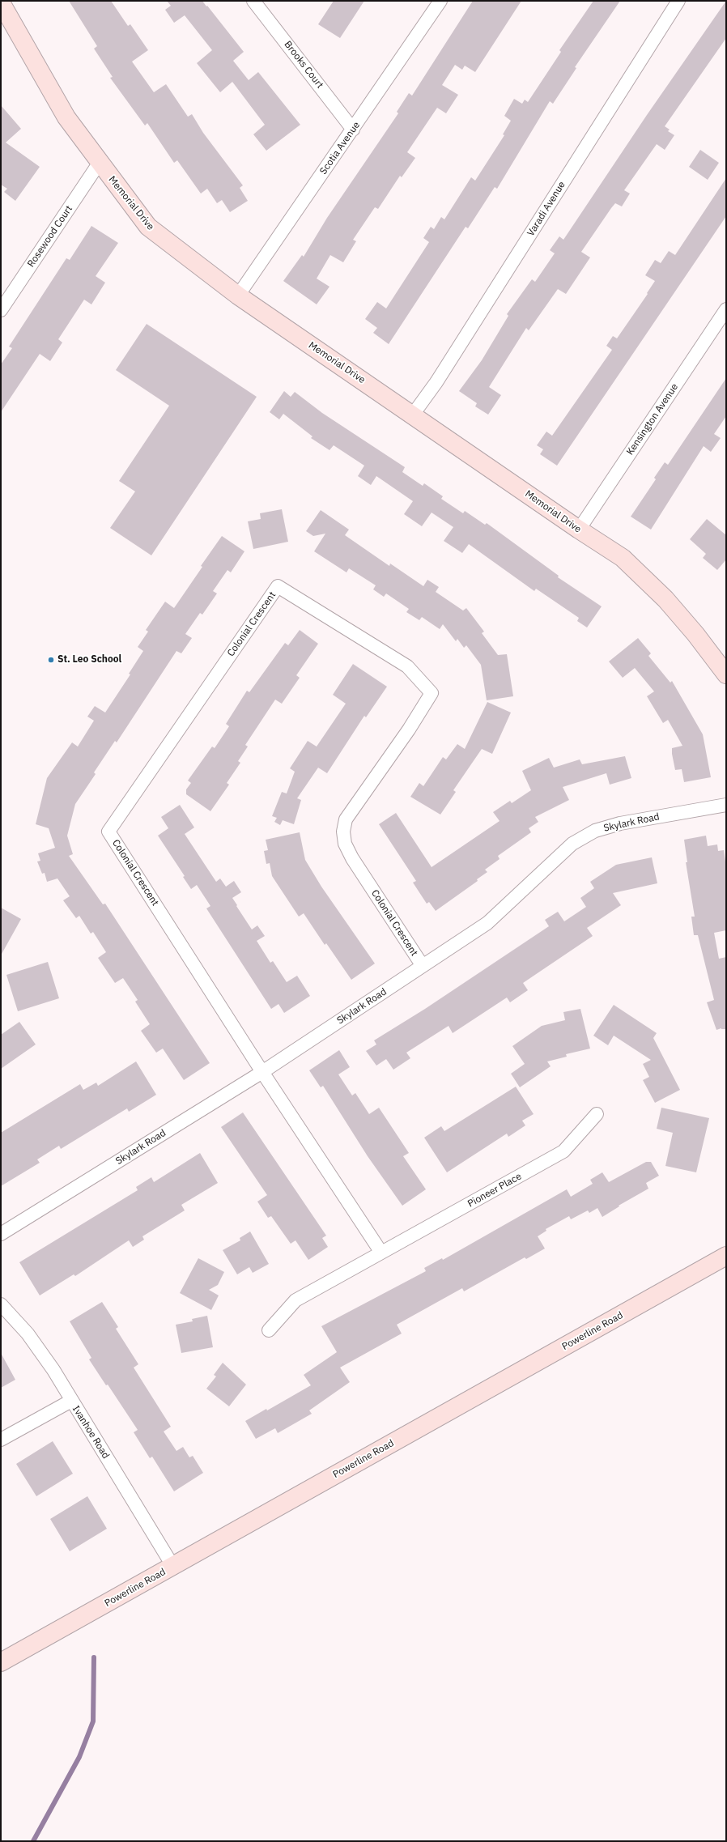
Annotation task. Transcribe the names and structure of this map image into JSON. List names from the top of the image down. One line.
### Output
{"streets":{"main road":["Memorial Drive","Powerline Road"],"street":["Brooks Court","Scotia Avenue","Varadi Avenue","Rosewood Court","Kensington Avenue","Colonial Crescent","Skylark Road","Pioneer Place","Ivanhoe Road"]},"crossings":[["Brooks Court","Scotia Avenue"],["Scotia Avenue","Memorial Drive"],["Memorial Drive","Varadi Avenue"],["Memorial Drive","Rosewood Court"],["Memorial Drive","Kensington Avenue"],["Colonial Crescent","Skylark Road"],["Powerline Road","Ivanhoe Road"]],"places":["St. Leo School"]}
